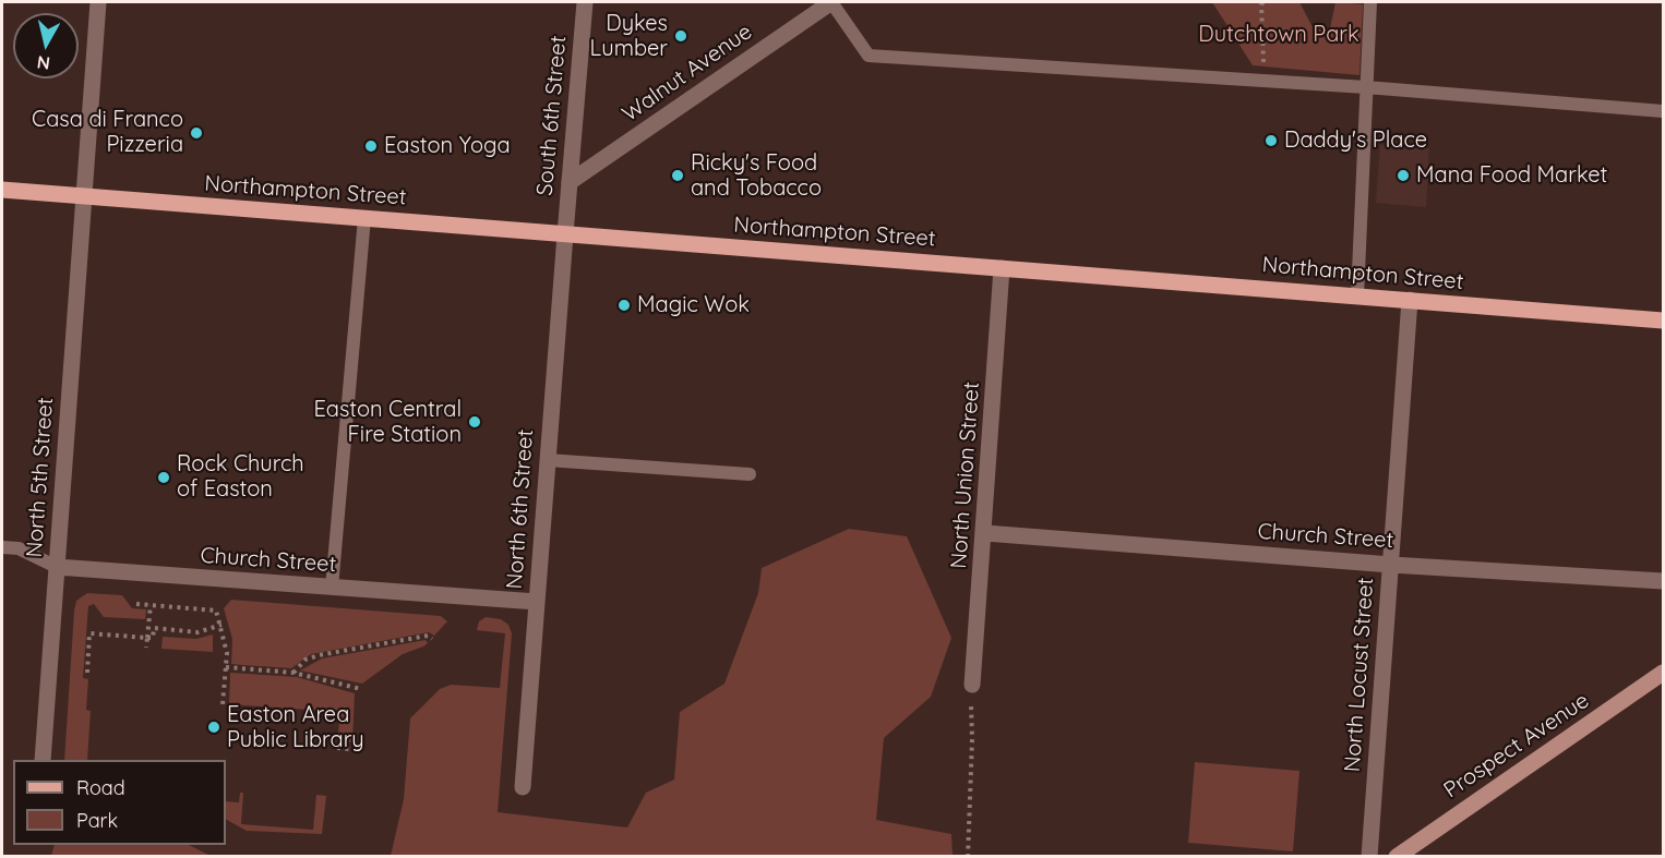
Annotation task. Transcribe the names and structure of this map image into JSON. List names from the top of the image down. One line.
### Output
{"streets":{"main road":["Northampton Street","Prospect Avenue"],"street":["Walnut Avenue","South 6th Street","North Union Street","North 5th Street","North 6th Street","Church Street","North Locust Street"]},"crossings":[["Walnut Avenue","South 6th Street"],["South 6th Street","Northampton Street"],["South 6th Street","North 6th Street"],["Northampton Street","North Union Street"],["Northampton Street","North 5th Street"],["Northampton Street","North 6th Street"],["Northampton Street","North Locust Street"],["North Union Street","Church Street"],["North 5th Street","Church Street"],["North 6th Street","Church Street"],["Church Street","North Locust Street"]],"parks":["Dutchtown Park"],"places":["Dykes Lumber","Casa di Franco Pizzeria","Daddy's Place","Easton Yoga","Ricky's Food and Tobacco","Mana Food Market","Magic Wok","Easton Central Fire Station","Rock Church of Easton","Easton Area Public Library"],"legend":["Road","Park"],"north":"bottom"}
